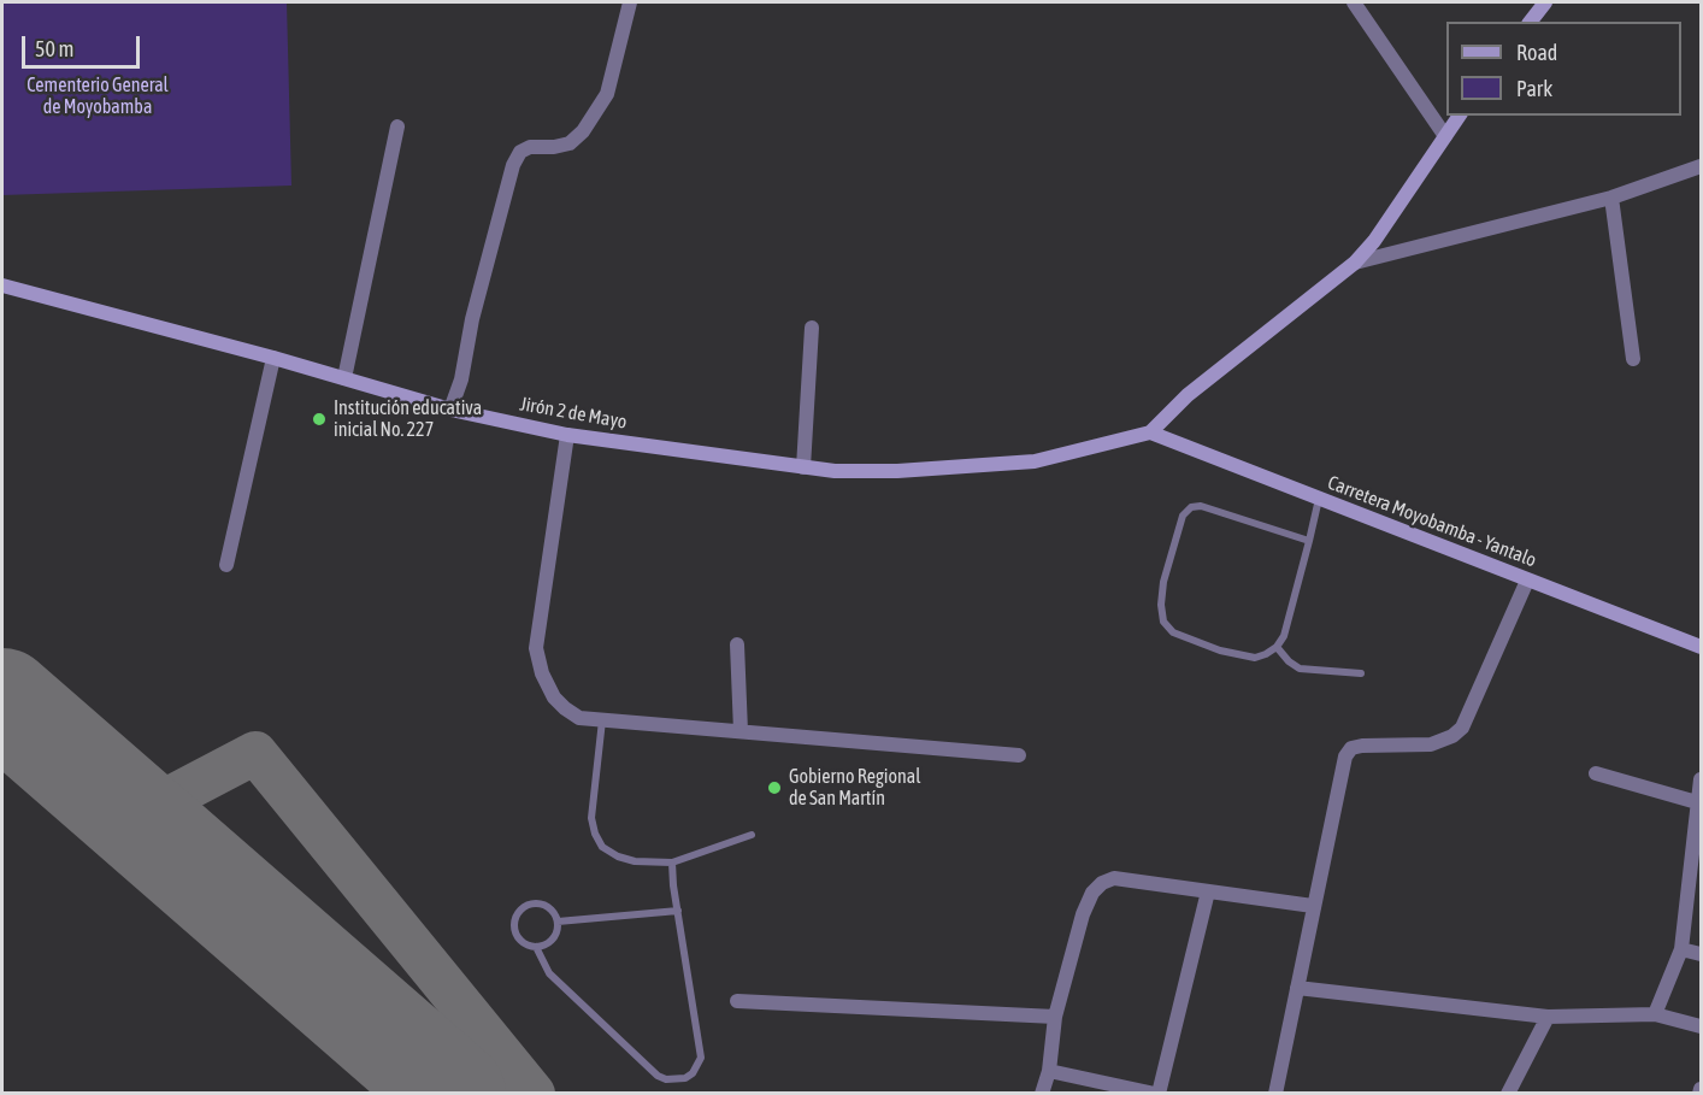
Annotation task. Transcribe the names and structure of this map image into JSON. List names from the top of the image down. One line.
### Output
{"streets":{"main road":["Jirón 2 de Mayo","Carretera Moyobamba - Yantalo"]},"crossings":[["Jirón 2 de Mayo","Carretera Moyobamba - Yantalo"]],"parks":["Cementerio General de Moyobamba"],"places":["Institución educativa inicial No. 227","Gobierno Regional de San Martín"],"legend":["Road","Park"],"scale_bar":"50 m"}
